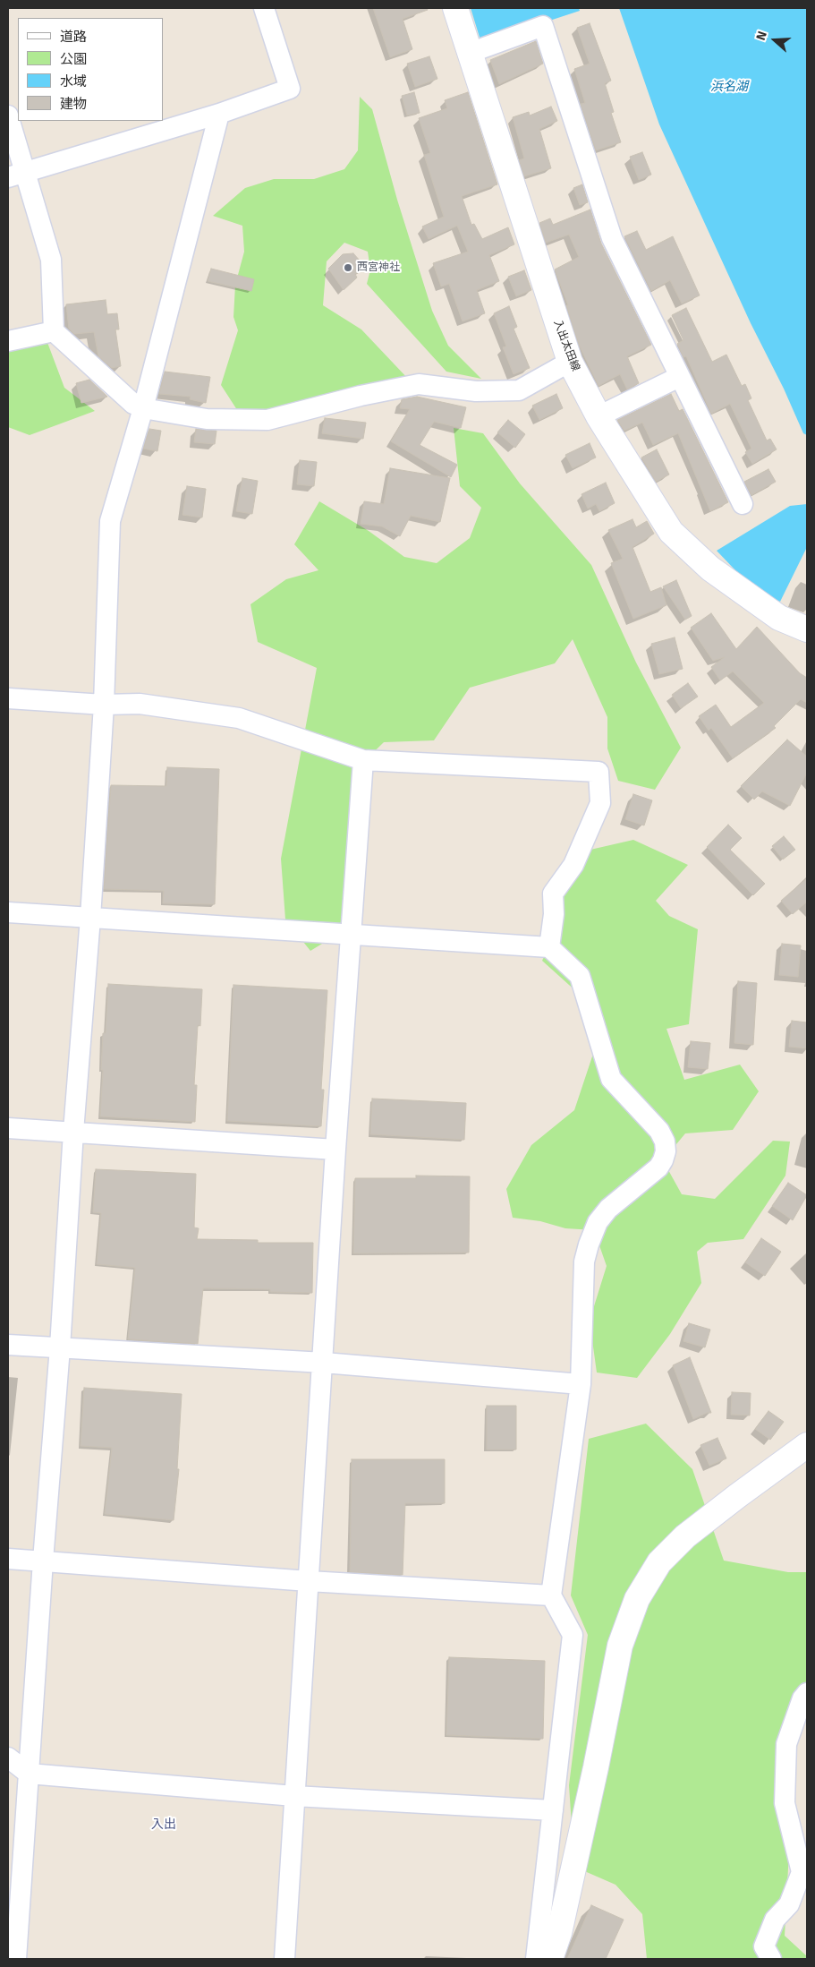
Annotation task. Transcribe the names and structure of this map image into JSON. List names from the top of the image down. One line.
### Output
{"streets":{"main road":["入出太田線"]},"districts":["入出"],"water":["浜名湖"],"places":["西宮神社"],"legend":["道路","公園","水域","建物"],"north":"left"}
